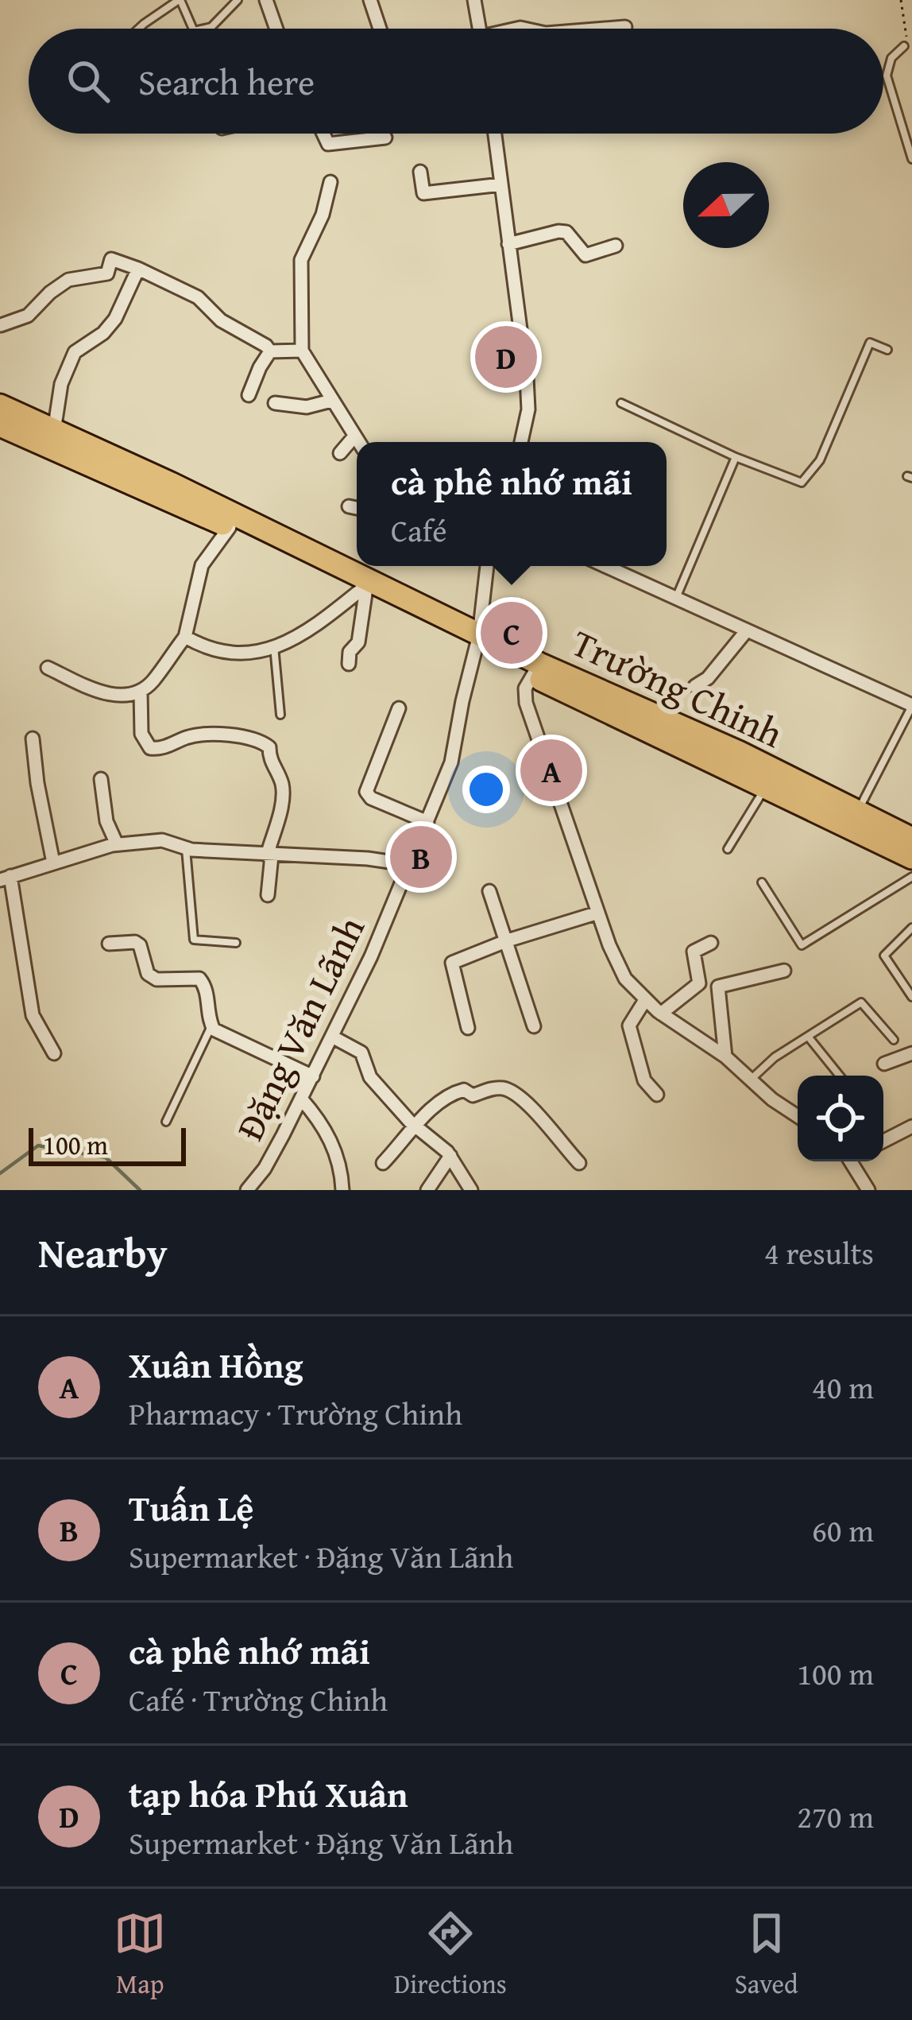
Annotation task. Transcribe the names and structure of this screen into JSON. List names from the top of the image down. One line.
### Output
{"streets":{"highway":["Trường Chinh"],"street":["Đặng Văn Lãnh"]},"crossings":[["Trường Chinh","Đặng Văn Lãnh"]],"scale_bar":"100 m","north":"left","page":{"search":"Search here","pins":["D","C","A","B"],"popup":["cà phê nhớ mãi","Café"],"scale":"100 m","heading":["Nearby","4 results"],"list":[{"mark":"A","name":"Xuân Hồng","note":"Pharmacy · Trường Chinh","value":"40 m"},{"mark":"B","name":"Tuấn Lệ","note":"Supermarket · Đặng Văn Lãnh","value":"60 m"},{"mark":"C","name":"cà phê nhớ mãi","note":"Café · Trường Chinh","value":"100 m"},{"mark":"D","name":"tạp hóa Phú Xuân","note":"Supermarket · Đặng Văn Lãnh","value":"270 m"}],"nav":["Map","Directions","Saved"]}}
